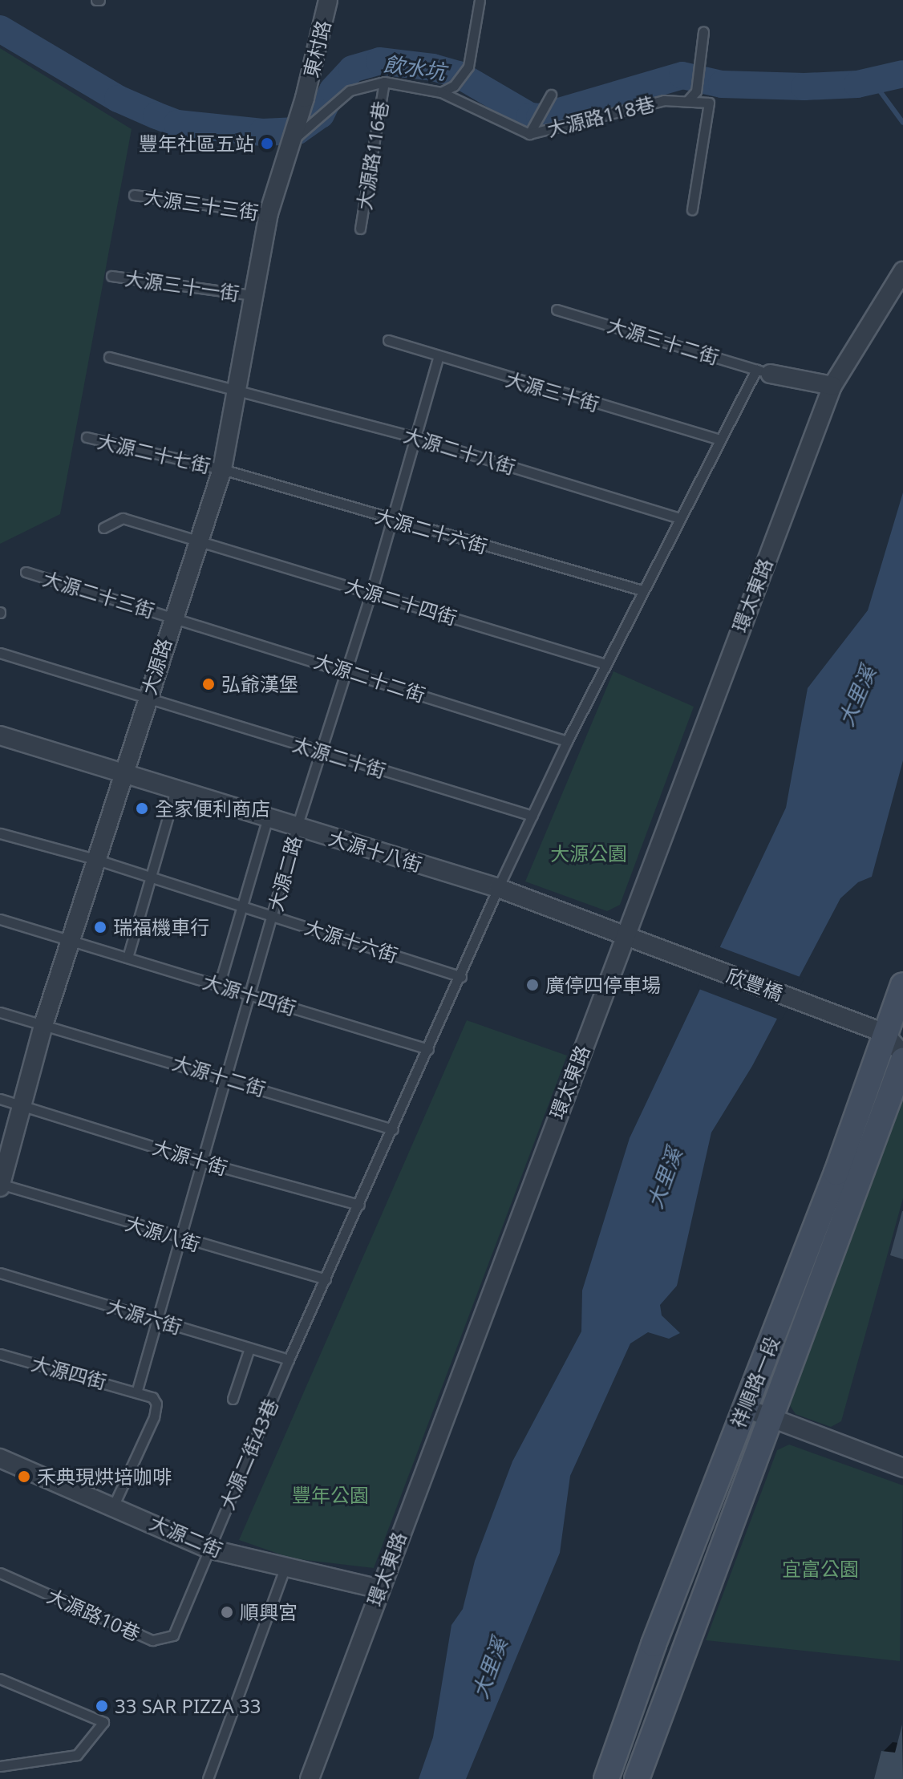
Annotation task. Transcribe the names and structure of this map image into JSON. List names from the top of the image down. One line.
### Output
{"streets":{"street":["東村路","環太東路","大源路","大源十八街","欣豐橋","祥順路一段","大源二街"],"lane":["大源路118巷","大源路116巷","大源三十三街","大源三十一街","大源三十二街","大源三十街","大源二十八街","大源二十七街","大源二十六街","大源二十三街","大源二十四街","大源二十二街","太源二十街","大源二路","大源十六街","大源十四街","大源十二街","大源十街","大源八街","大源六街","大源四街","大源二街43巷","大源路10巷"]},"crossings":[["東村路","大源路118巷"],["東村路","大源路"],["大源路118巷","大源路116巷"],["大源路118巷","大源路"],["大源三十三街","大源路"],["大源三十一街","大源路"],["大源三十二街","大源二街43巷"],["大源三十街","大源二路"],["大源三十街","大源二街43巷"],["大源二十八街","大源路"],["大源二十八街","大源二路"],["大源二十八街","大源二街43巷"],["大源二十七街","大源二十六街"],["大源二十七街","大源路"],["大源二十六街","大源路"],["大源二十六街","大源二路"],["大源二十六街","大源二街43巷"],["大源二十三街","大源路"],["大源二十三街","大源二十二街"],["環太東路","大源十八街"],["環太東路","欣豐橋"],["環太東路","大源二街"],["大源二十四街","大源路"],["大源二十四街","大源二路"],["大源二十四街","大源二街43巷"],["大源路","大源二十二街"],["大源路","太源二十街"],["大源路","大源十八街"],["大源路","大源十六街"],["大源路","大源十四街"],["大源路","大源十二街"],["大源路","大源十街"],["大源路","大源八街"],["大源二十二街","大源二路"],["大源二十二街","大源二街43巷"],["太源二十街","大源二路"],["太源二十街","大源二街43巷"],["大源十八街","大源二路"],["大源十八街","欣豐橋"],["大源十八街","大源二街43巷"],["大源二路","大源十六街"],["大源二路","大源十四街"],["大源二路","大源十二街"],["大源二路","大源十街"],["大源二路","大源八街"],["大源二路","大源六街"],["大源二路","大源四街"],["大源十六街","大源二街43巷"],["欣豐橋","祥順路一段"],["大源十四街","大源二街43巷"],["大源十二街","大源二街43巷"],["大源十街","大源二街43巷"],["大源八街","大源二街43巷"],["大源六街","大源二街43巷"],["大源二街43巷","大源二街"],["大源二街43巷","大源路10巷"],["大源二街","大源路10巷"]],"water":["飲水坑","大里溪"],"parks":["大源公園","豐年公園","宜富公園"],"places":["豐年社區五站","弘爺漢堡","全家便利商店","瑞福機車行","廣停四停車場","禾典現烘培咖啡","順興宮","33 SAR PIZZA 33"]}
